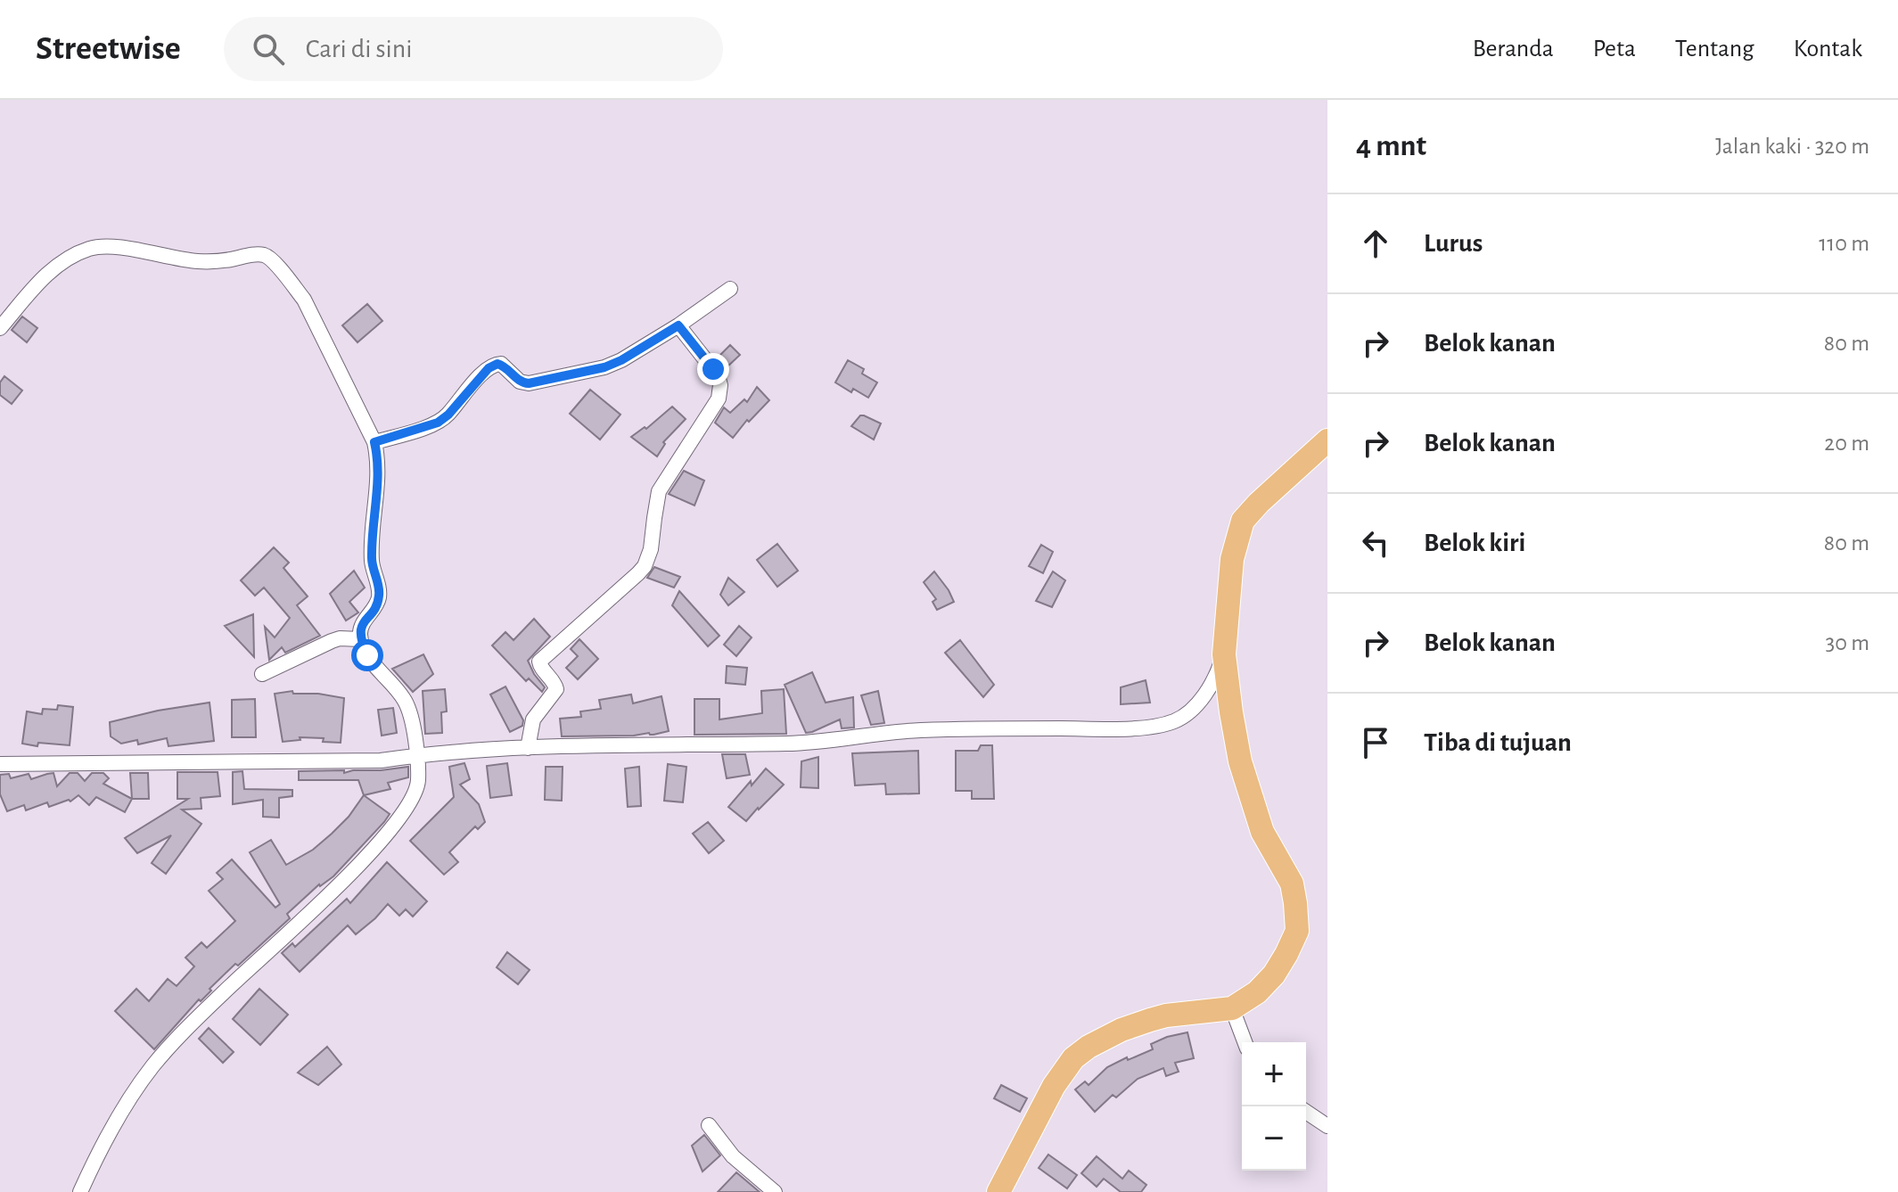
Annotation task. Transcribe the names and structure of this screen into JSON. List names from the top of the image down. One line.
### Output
{"page":{"header":"Streetwise","search":"Cari di sini","nav":["Beranda","Peta","Tentang","Kontak"],"heading":["4 mnt","Jalan kaki · 320 m"],"list":[["Lurus","110 m"],["Belok kanan","80 m"],["Belok kanan","20 m"],["Belok kiri","80 m"],["Belok kanan","30 m"],"Tiba di tujuan"],"map_buttons":["+","−"]}}
